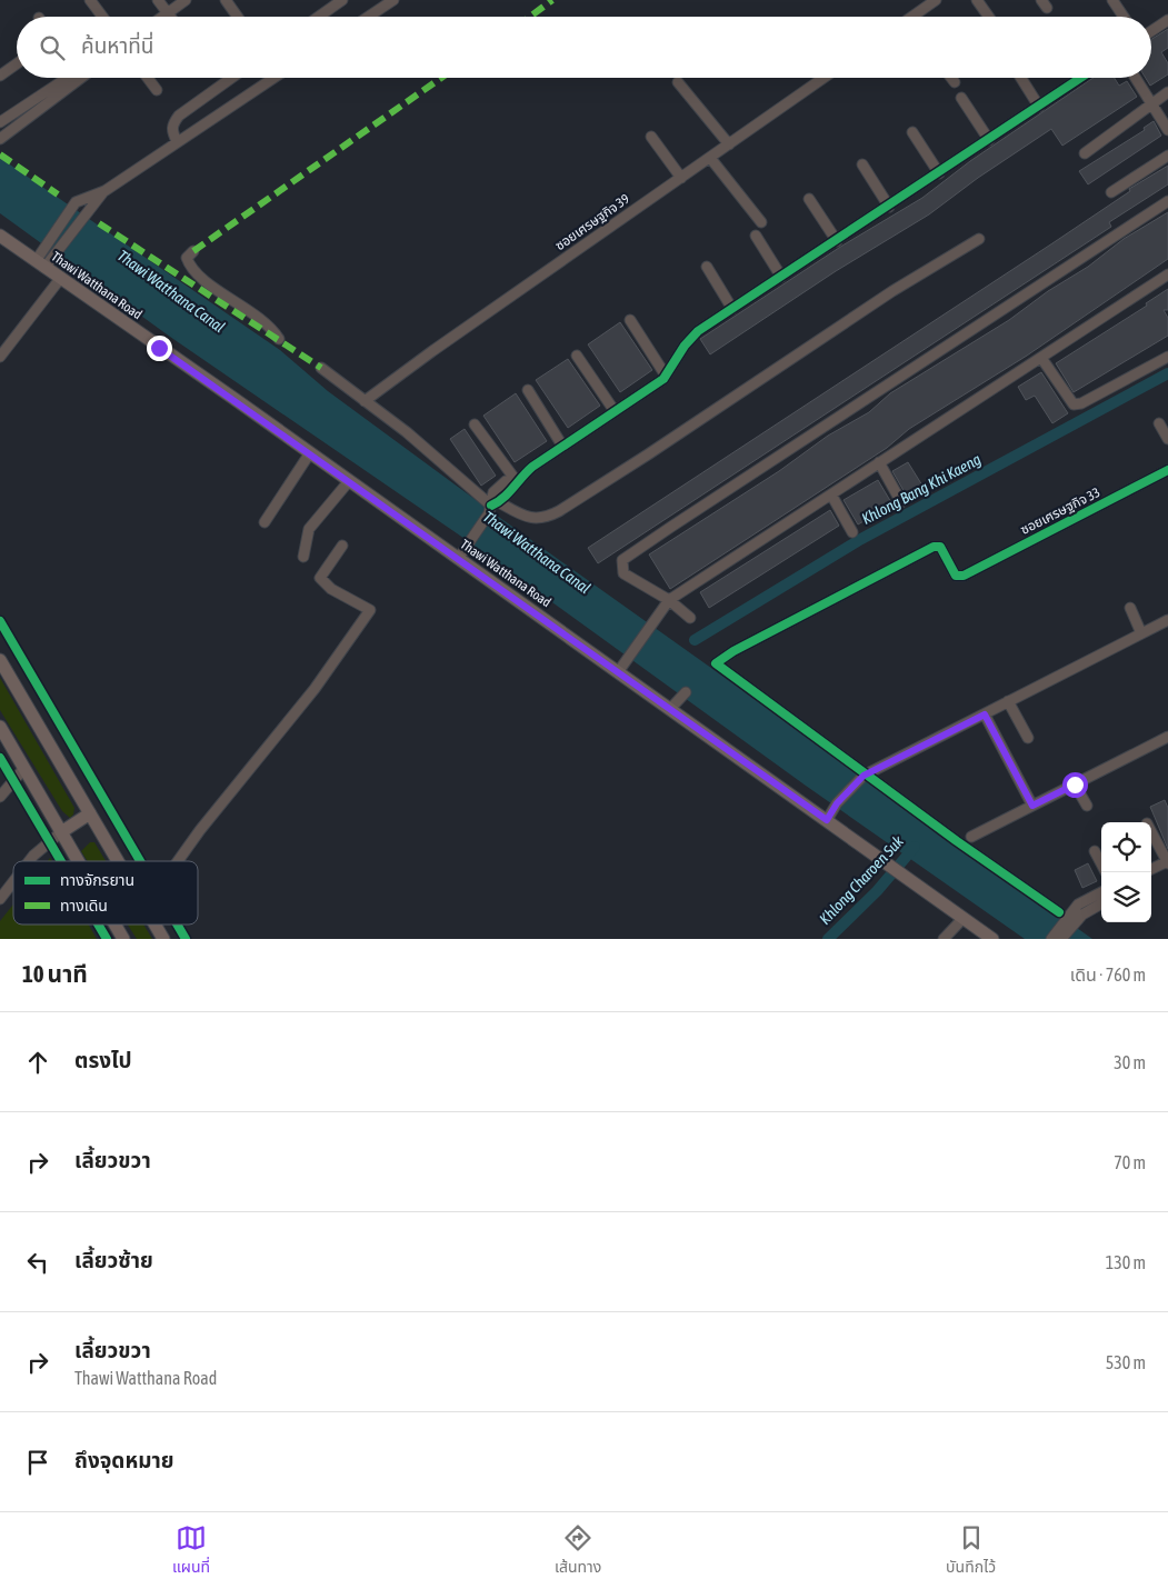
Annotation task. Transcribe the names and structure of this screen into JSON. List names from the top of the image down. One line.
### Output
{"streets":{"main road":["Thawi Watthana Road"],"street":["ซอยเศรษฐกิจ 39","ซอยเศรษฐกิจ 33"]},"water":["Thawi Watthana Canal","Khlong Bang Khi Kaeng","Khlong Charoen Suk"],"legend":["ทางจักรยาน","ทางเดิน"],"page":{"search":"ค้นหาที่นี่","heading":["10 นาที","เดิน · 760 m"],"list":[["ตรงไป","30 m"],["เลี้ยวขวา","70 m"],["เลี้ยวซ้าย","130 m"],["เลี้ยวขวา","Thawi Watthana Road","530 m"],"ถึงจุดหมาย"],"nav":["แผนที่","เส้นทาง","บันทึกไว้"]}}
